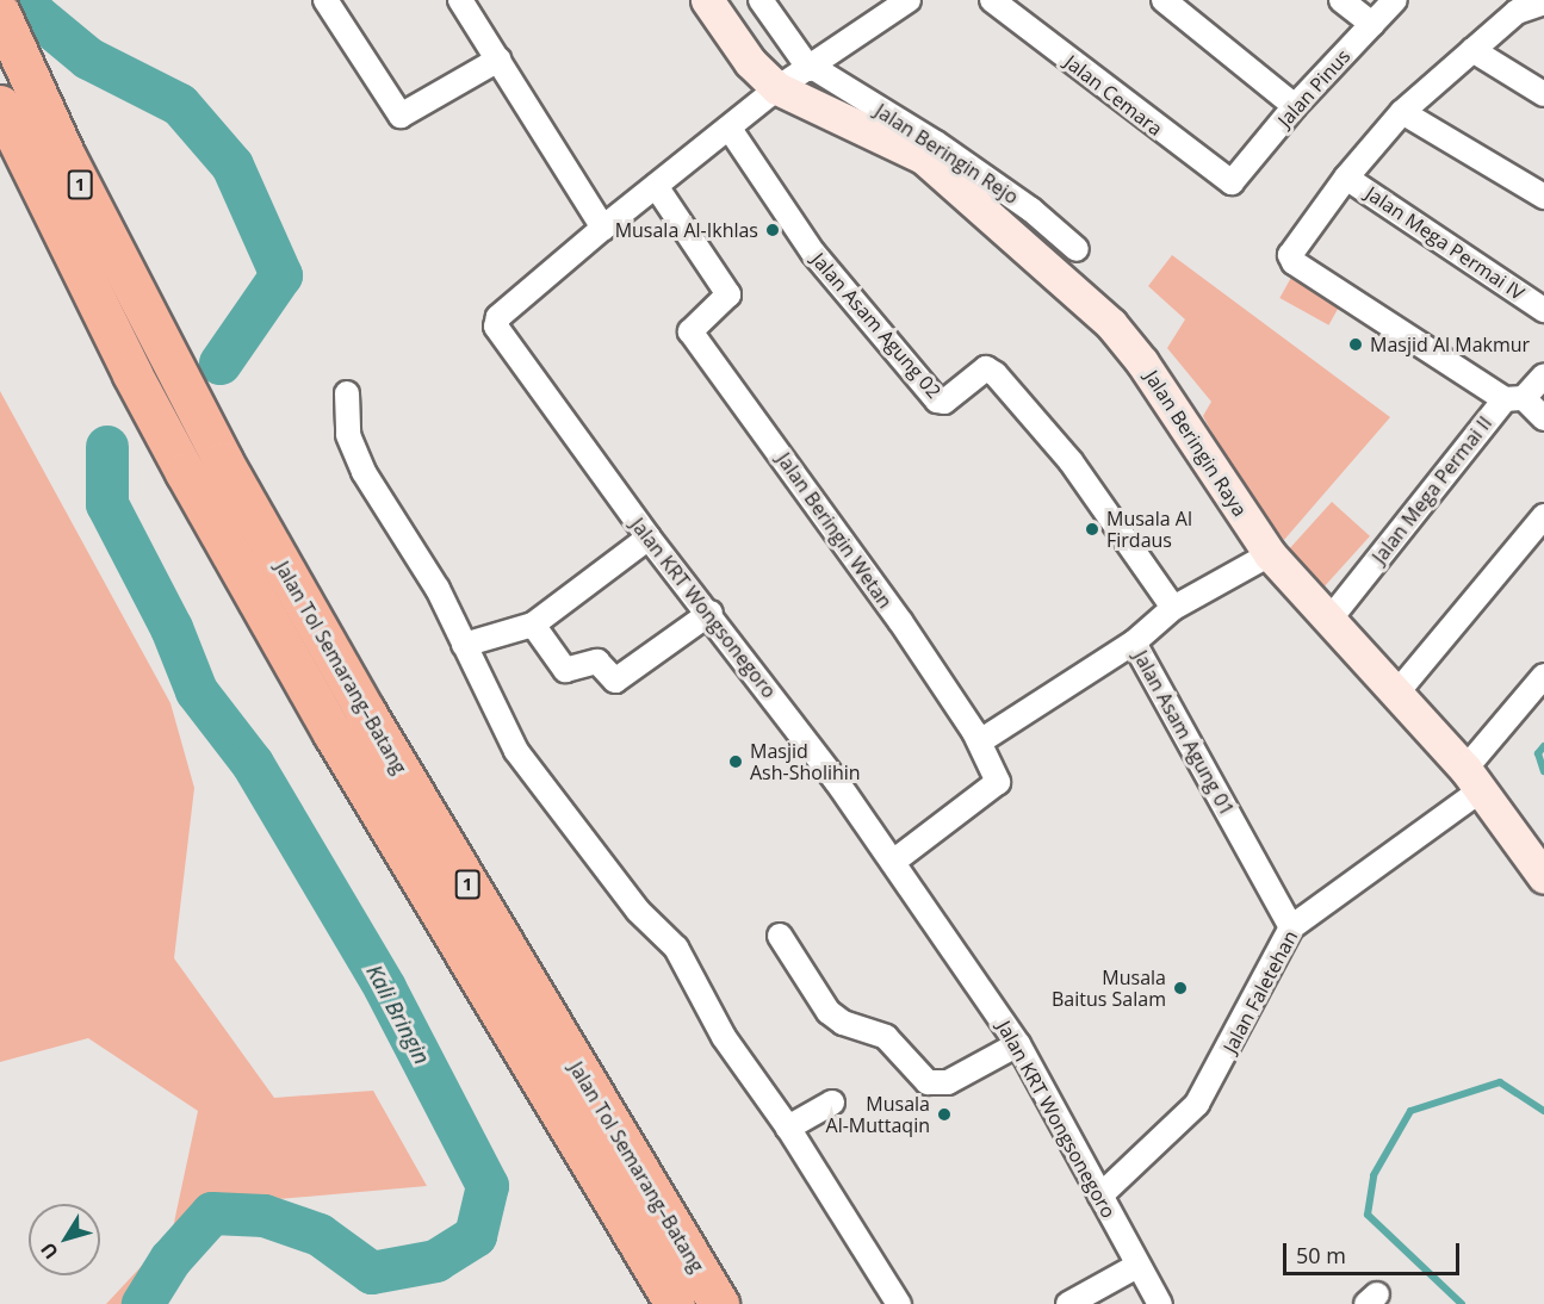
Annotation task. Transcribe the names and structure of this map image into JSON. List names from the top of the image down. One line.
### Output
{"streets":{"highway":["1","Jalan Tol Semarang–Batang"],"street":["Jalan Pinus","Jalan Cemara","Jalan Beringin Rejo","Jalan Mega Permai IV","Jalan Asam Agung 02","Jalan Beringin Raya","Jalan Mega Permai II","Jalan Beringin Wetan","Jalan KRT Wongsonegoro","Jalan Asam Agung 01","Jalan Faletehan"]},"crossings":[["Jalan Pinus","Jalan Cemara"],["Jalan Beringin Rejo","Jalan KRT Wongsonegoro"],["Jalan Asam Agung 02","Jalan KRT Wongsonegoro"],["Jalan Asam Agung 02","Jalan Asam Agung 01"],["Jalan Beringin Raya","Jalan Mega Permai II"],["Jalan Beringin Raya","Jalan KRT Wongsonegoro"],["Jalan Beringin Raya","Jalan Asam Agung 01"],["Jalan Beringin Raya","Jalan Faletehan"],["Jalan Beringin Wetan","Jalan KRT Wongsonegoro"],["Jalan KRT Wongsonegoro","Jalan Faletehan"],["Jalan Asam Agung 01","Jalan Faletehan"]],"water":["Kali Bringin"],"places":["Musala Al-Ikhlas","Masjid Al Makmur","Musala Al Firdaus","Masjid Ash-Sholihin","Musala Baitus Salam","Musala Al-Muttaqin"],"scale_bar":"50 m","north":"bottom left"}
